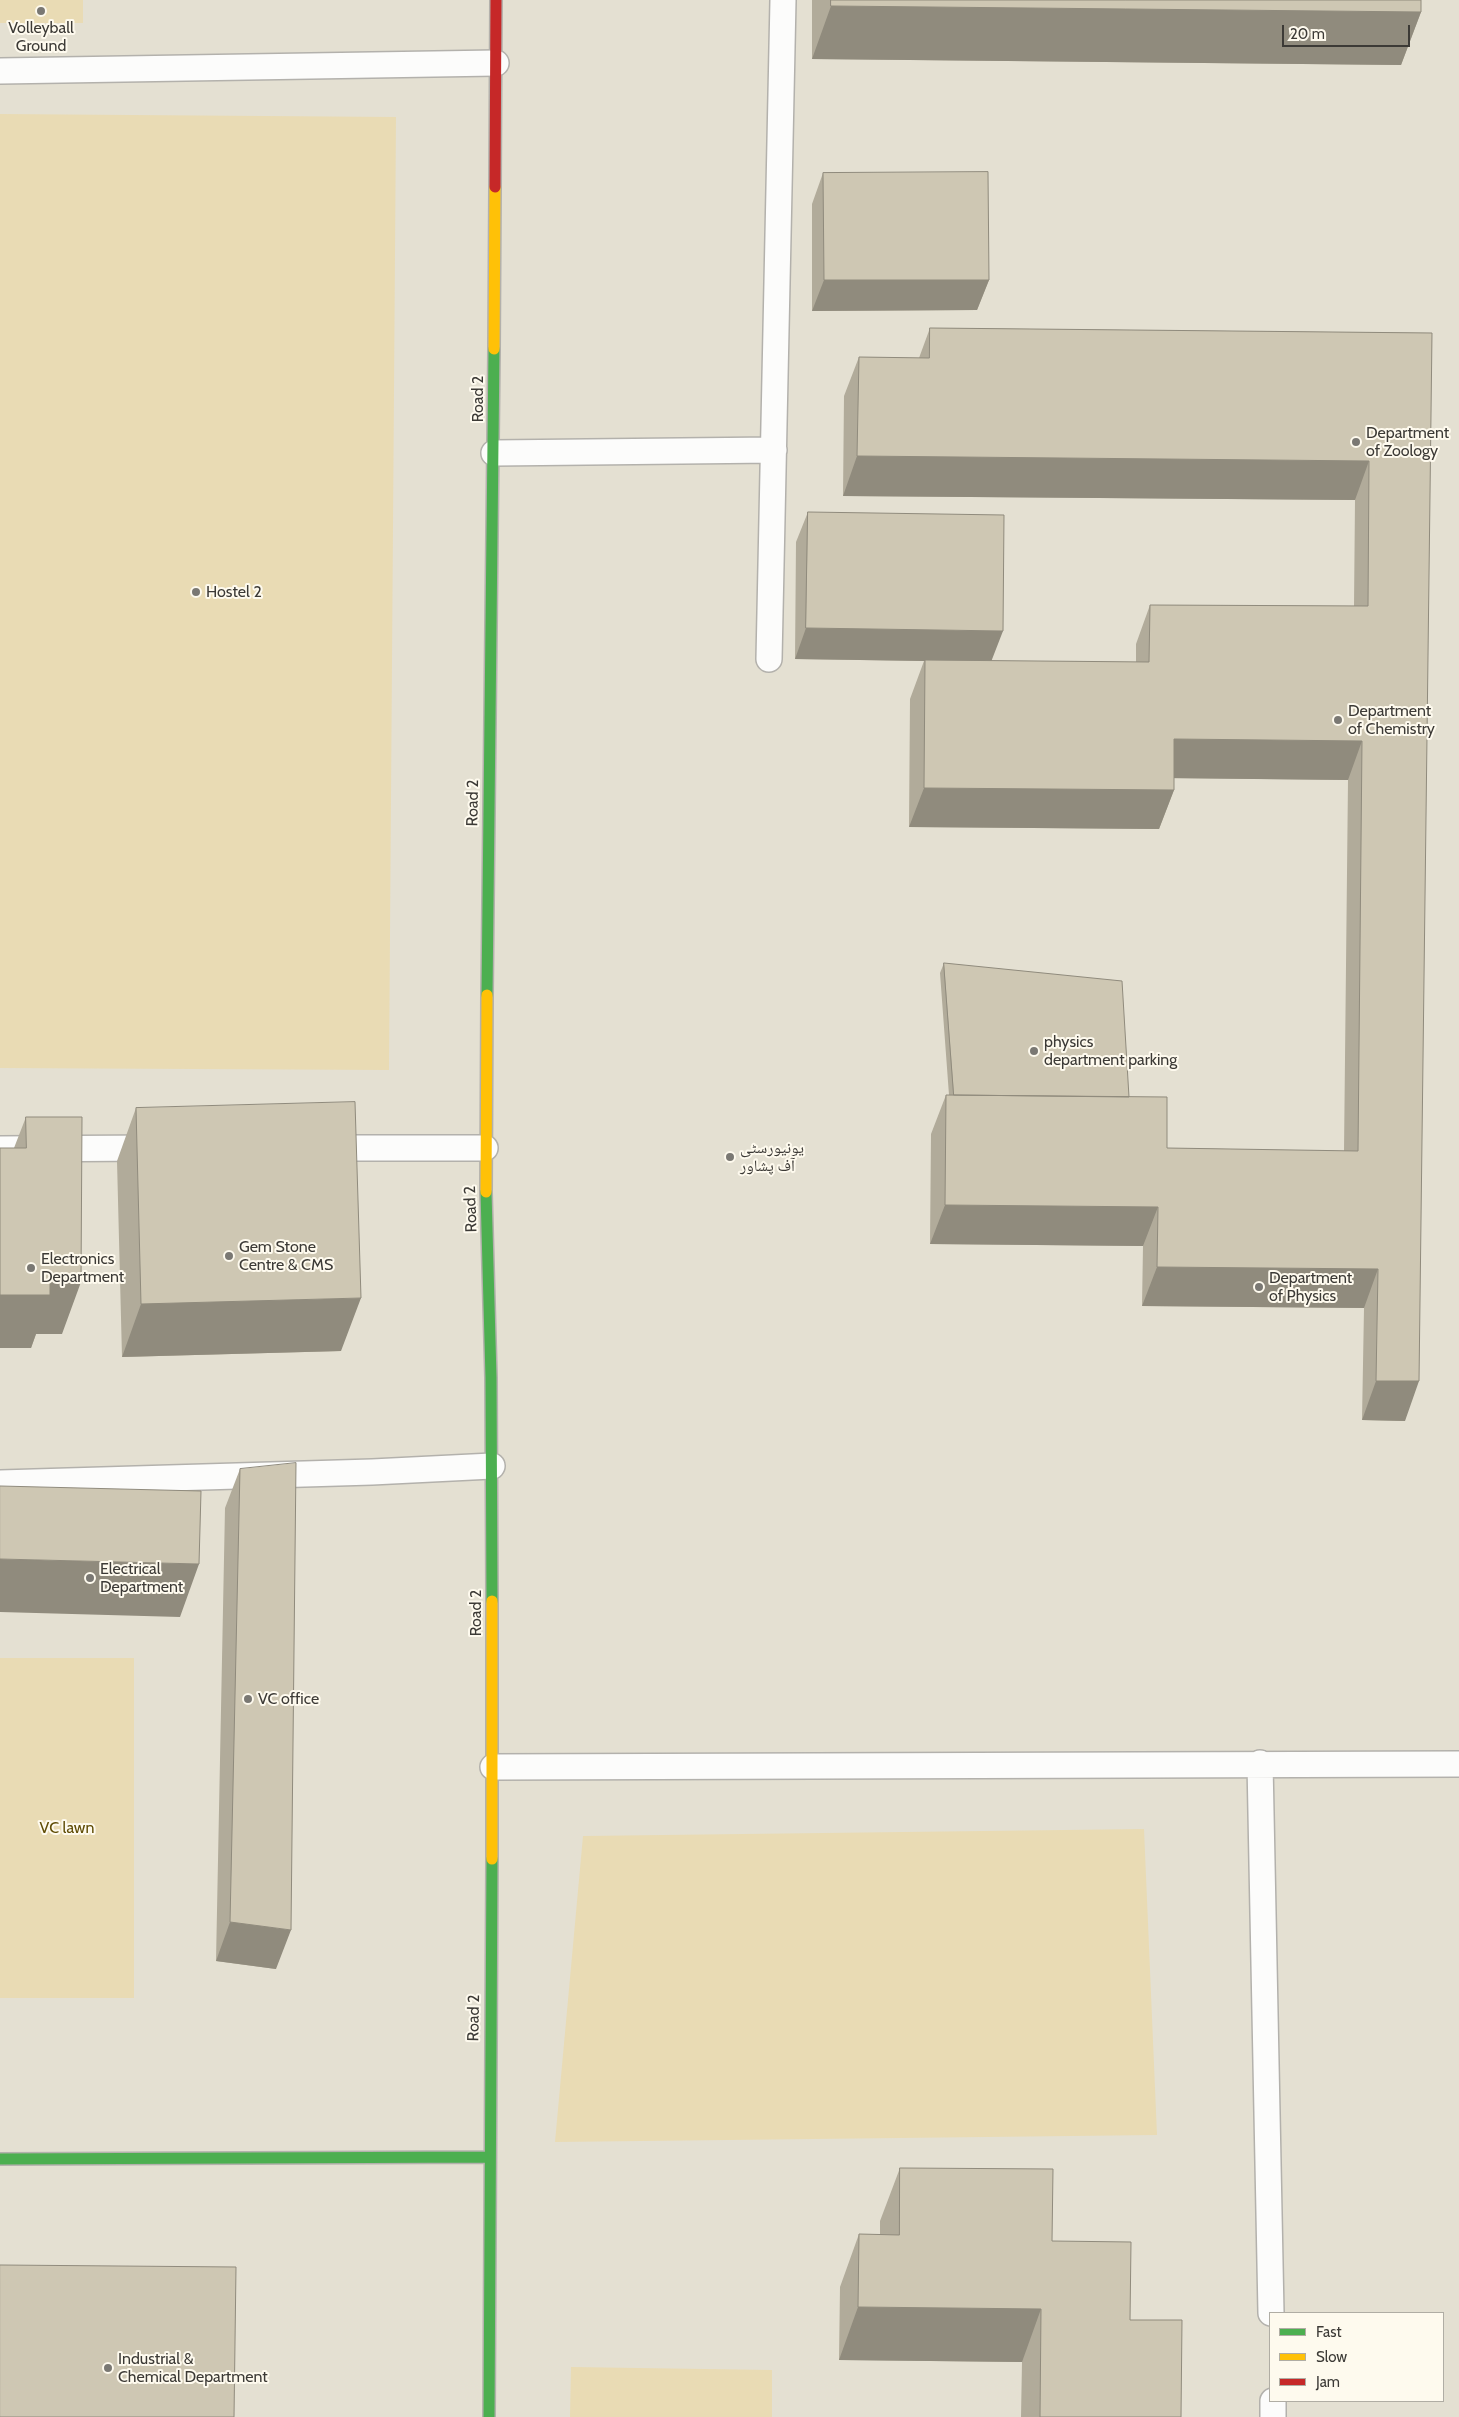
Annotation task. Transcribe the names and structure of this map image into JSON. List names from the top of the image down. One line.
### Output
{"streets":{"street":["Road 2"]},"parks":["VC lawn"],"places":["Volleyball Ground","Department of Zoology","Hostel 2","Department of Chemistry","physics department parking","یونیورسٹی آف پشاور","Gem Stone Centre & CMS","Electronics Department","Department of Physics","Electrical Department","VC office","Industrial & Chemical Department"],"legend":["Fast","Slow","Jam"],"scale_bar":"20 m"}
